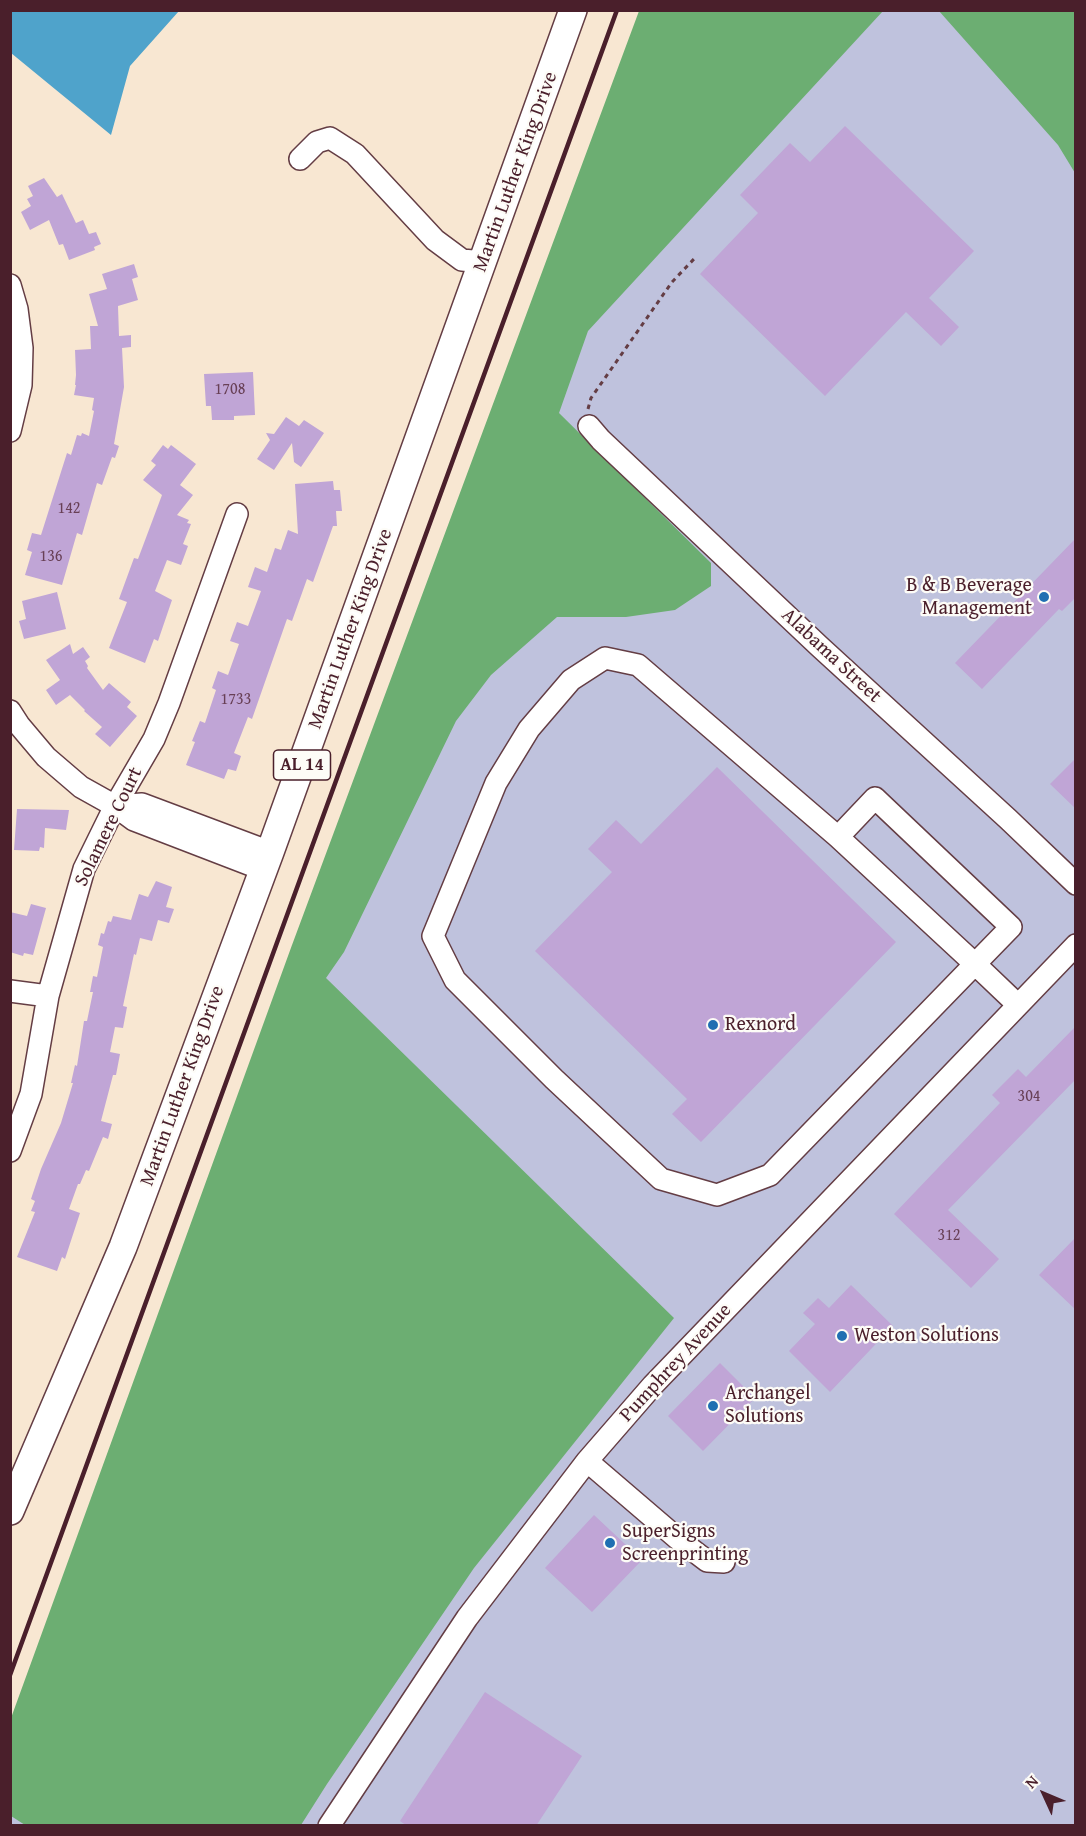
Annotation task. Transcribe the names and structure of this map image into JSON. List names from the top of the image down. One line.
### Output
{"streets":{"main road":["Martin Luther King Drive","AL 14"],"street":["Alabama Street","Solamere Court","Pumphrey Avenue"]},"places":["B & B Beverage Management","Rexnord","Weston Solutions","Archangel Solutions","SuperSigns Screenprinting"],"house_numbers":["1708","142","136","1733","304","312"],"north":"top left"}
